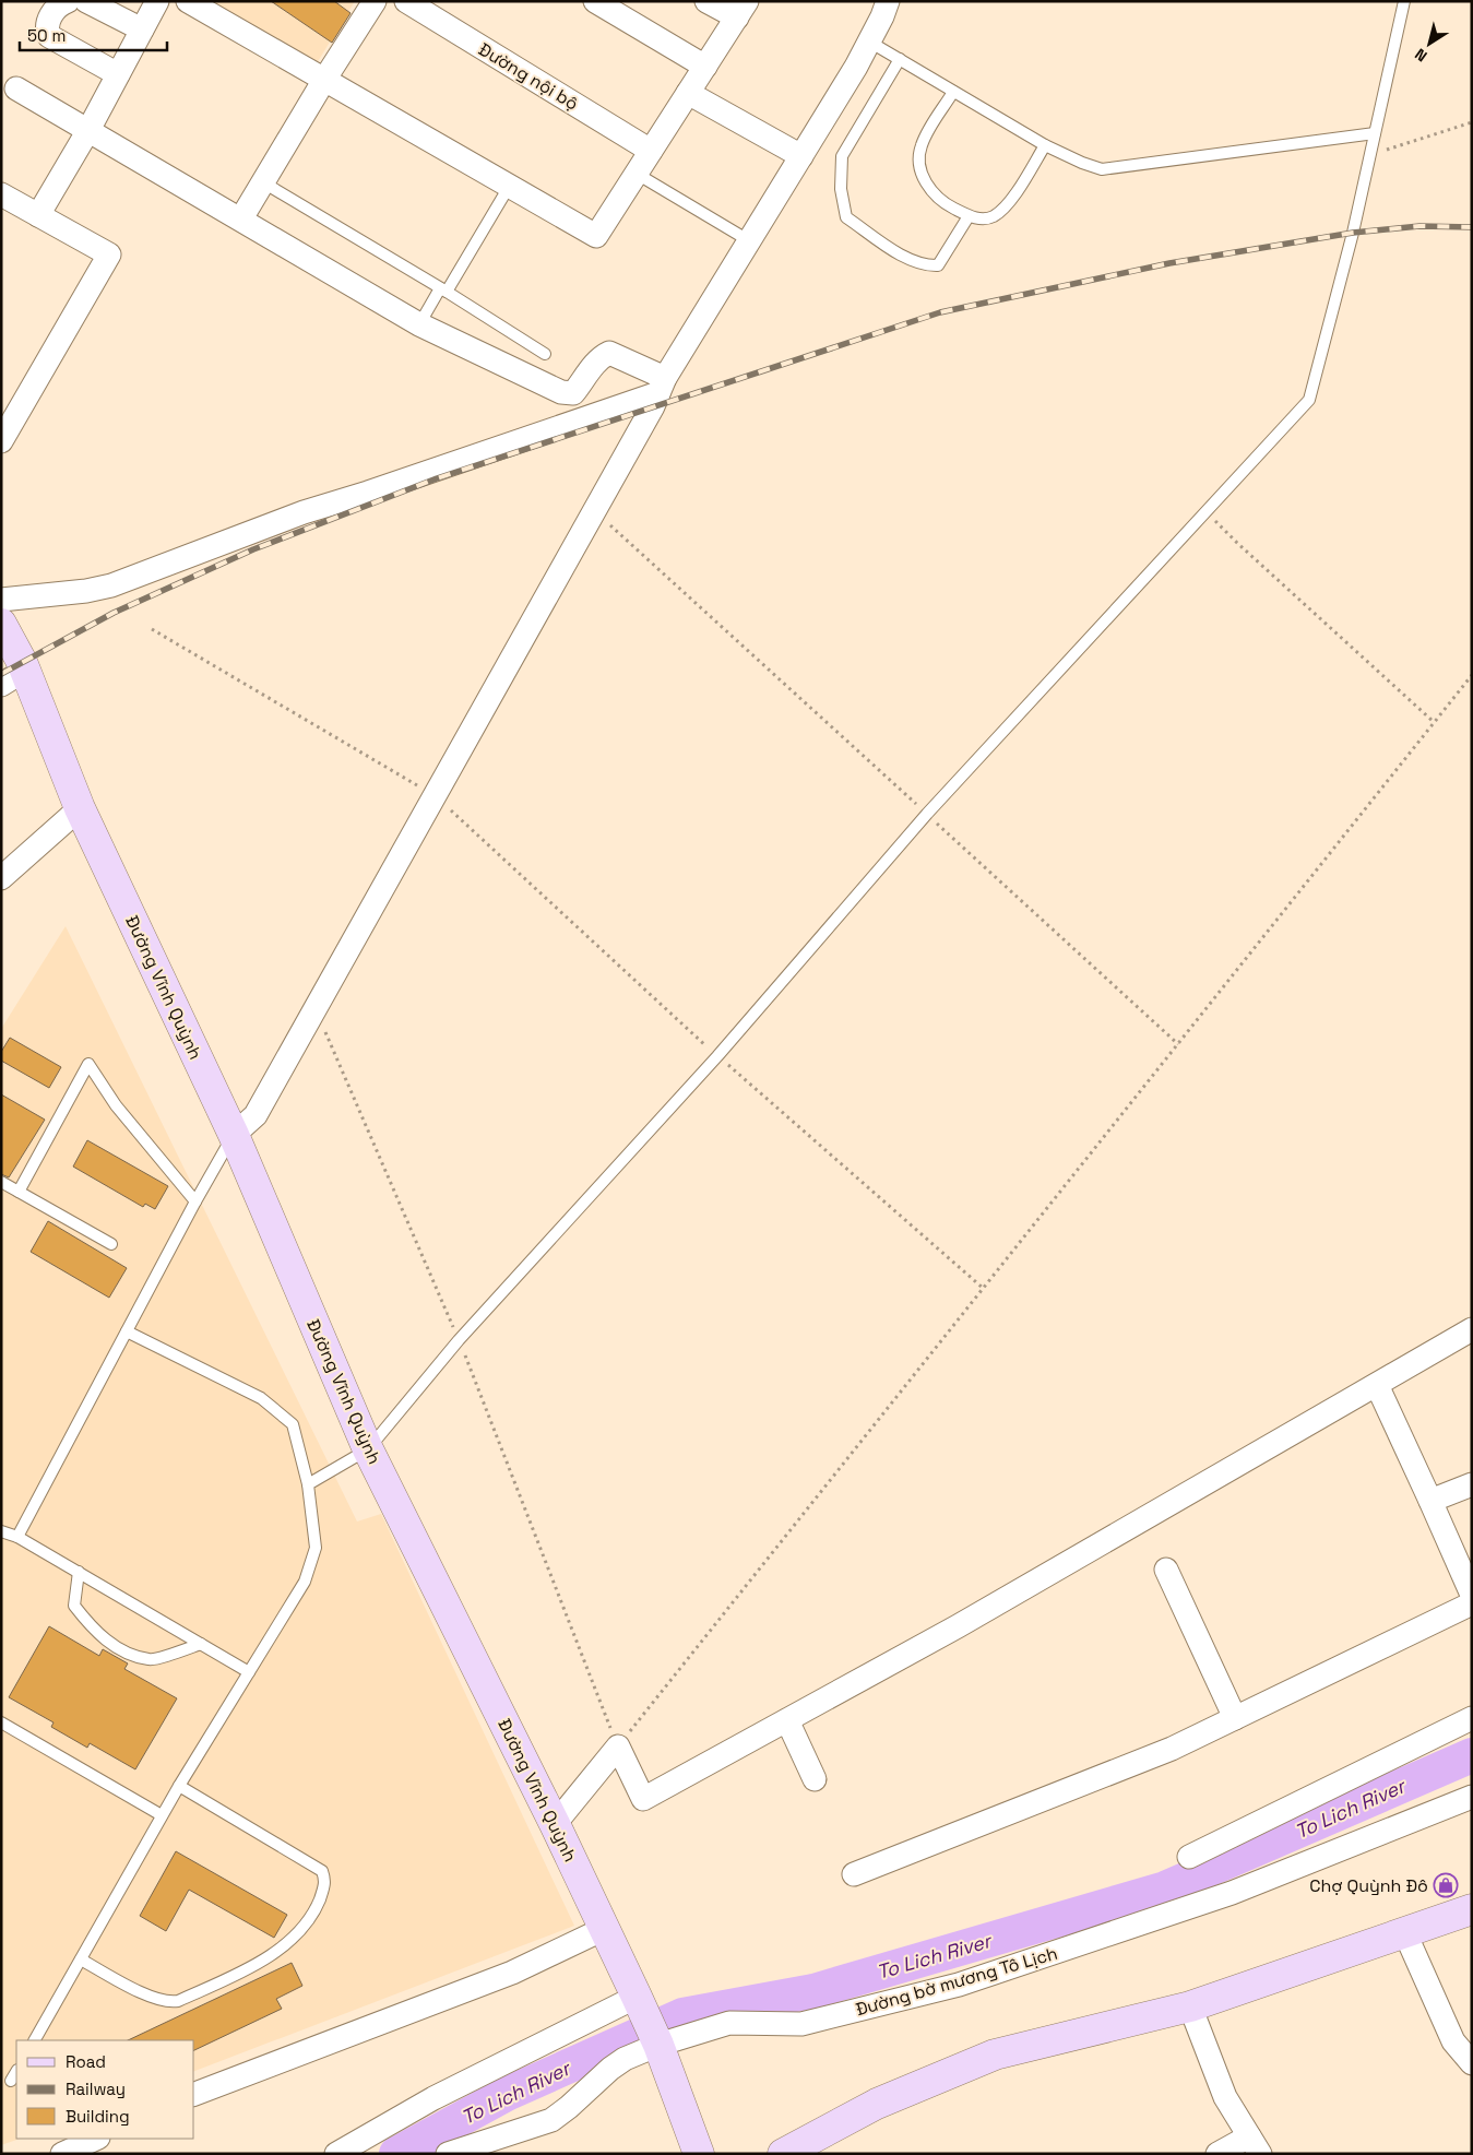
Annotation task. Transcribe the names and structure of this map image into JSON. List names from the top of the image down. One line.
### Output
{"streets":{"street":["Đường nội bộ","Đường Vĩnh Quỳnh","Đường bờ mương Tô Lịch"]},"crossings":[["Đường Vĩnh Quỳnh","Đường bờ mương Tô Lịch"]],"water":["To Lich River"],"places":{"shop":["Chợ Quỳnh Đô"]},"legend":["Road","Railway","Building"],"scale_bar":"50 m","north":"bottom left"}
